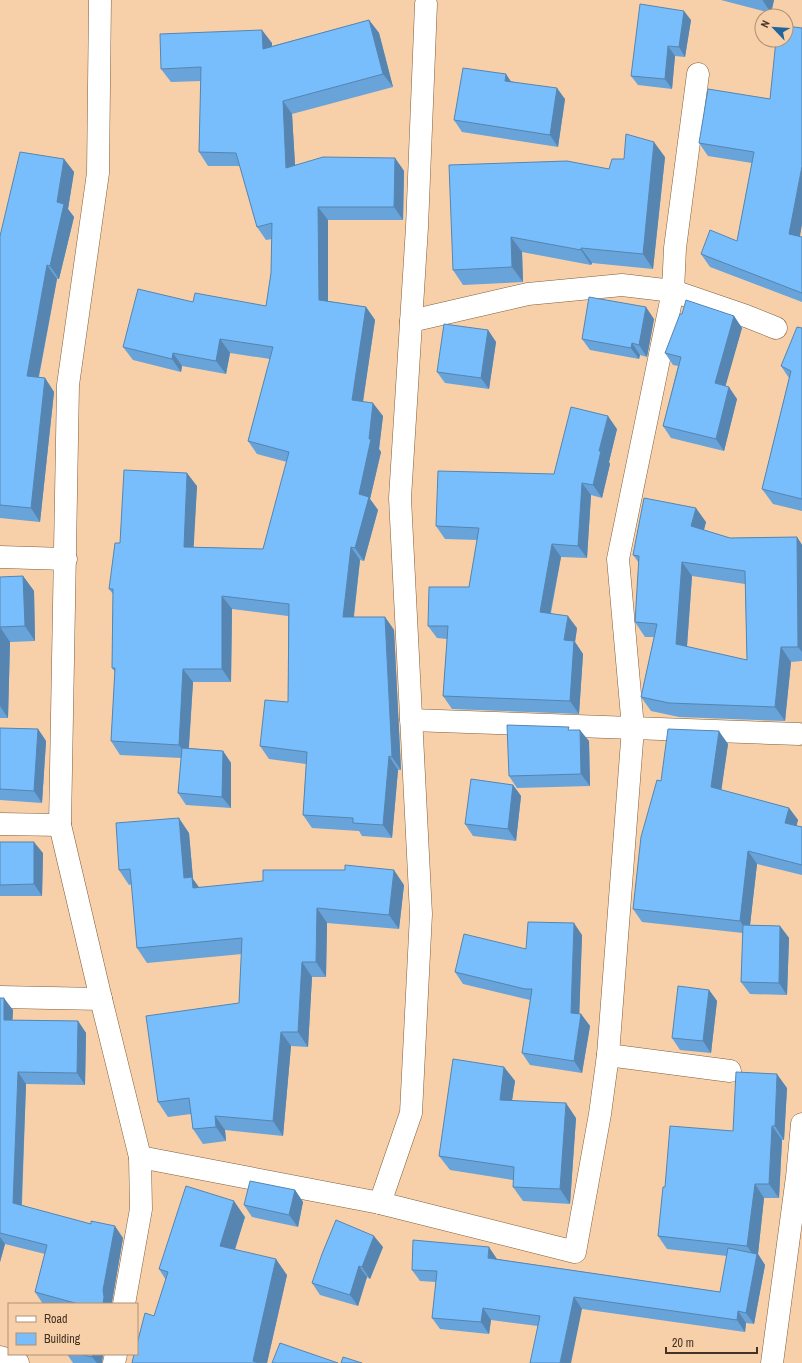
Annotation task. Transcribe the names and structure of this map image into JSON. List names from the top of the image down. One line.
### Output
{"legend":["Road","Building"],"scale_bar":"20 m","north":"top left"}
